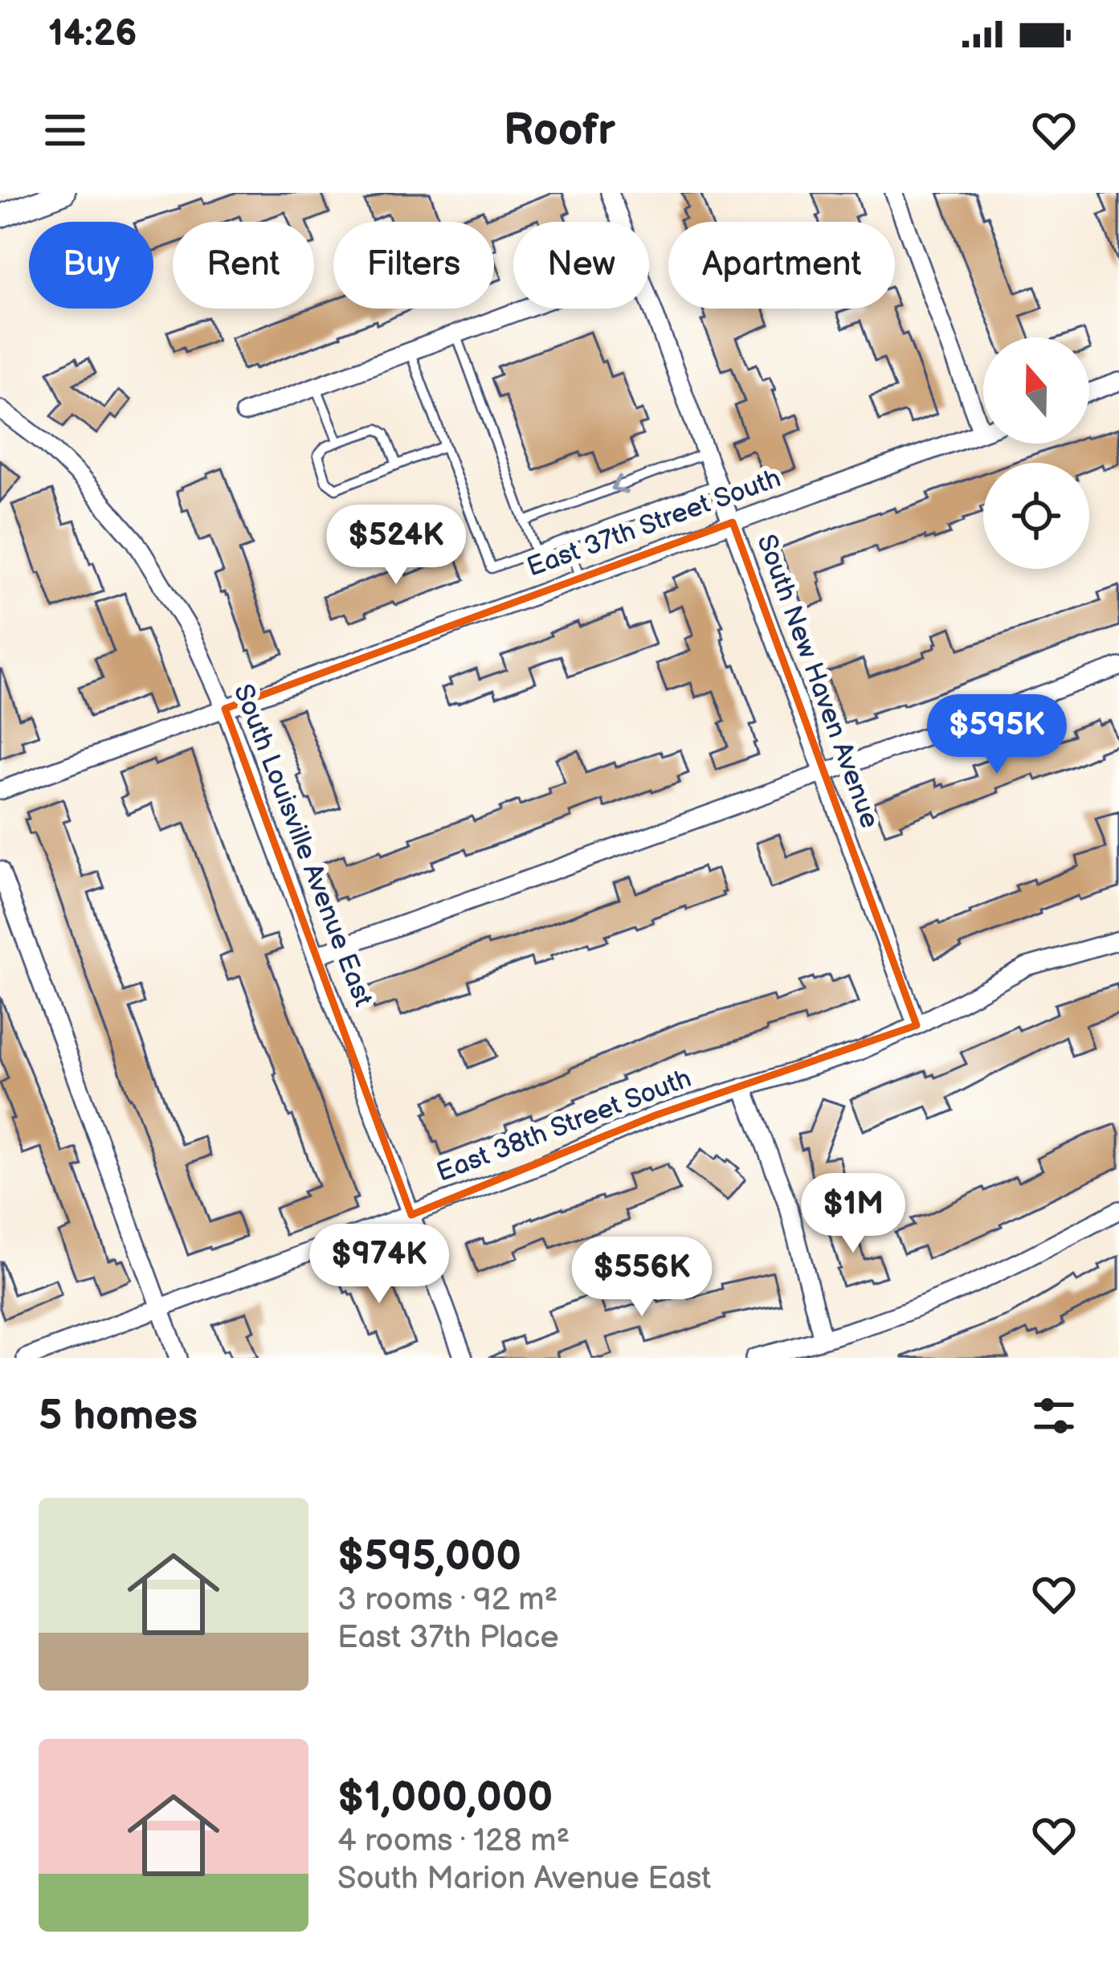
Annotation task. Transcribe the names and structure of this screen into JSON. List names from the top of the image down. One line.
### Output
{"streets":{"street":["East 37th Street South","South New Haven Avenue","South Louisville Avenue East","East 38th Street South"]},"crossings":[["East 37th Street South","South New Haven Avenue"],["East 37th Street South","South Louisville Avenue East"],["South New Haven Avenue","East 38th Street South"],["South Louisville Avenue East","East 38th Street South"]],"north":"top","page":{"status":"14:26","header":"Roofr","chip":["Buy","Rent","Filters","New","Apartment"],"price":["$524K","$595K","$1M","$974K","$556K"],"heading":"5 homes","list":[{"name":"$595,000","note":"3 rooms · 92 m² · East 37th Place"},{"name":"$1,000,000","note":"4 rooms · 128 m² · South Marion Avenue East"}]}}
